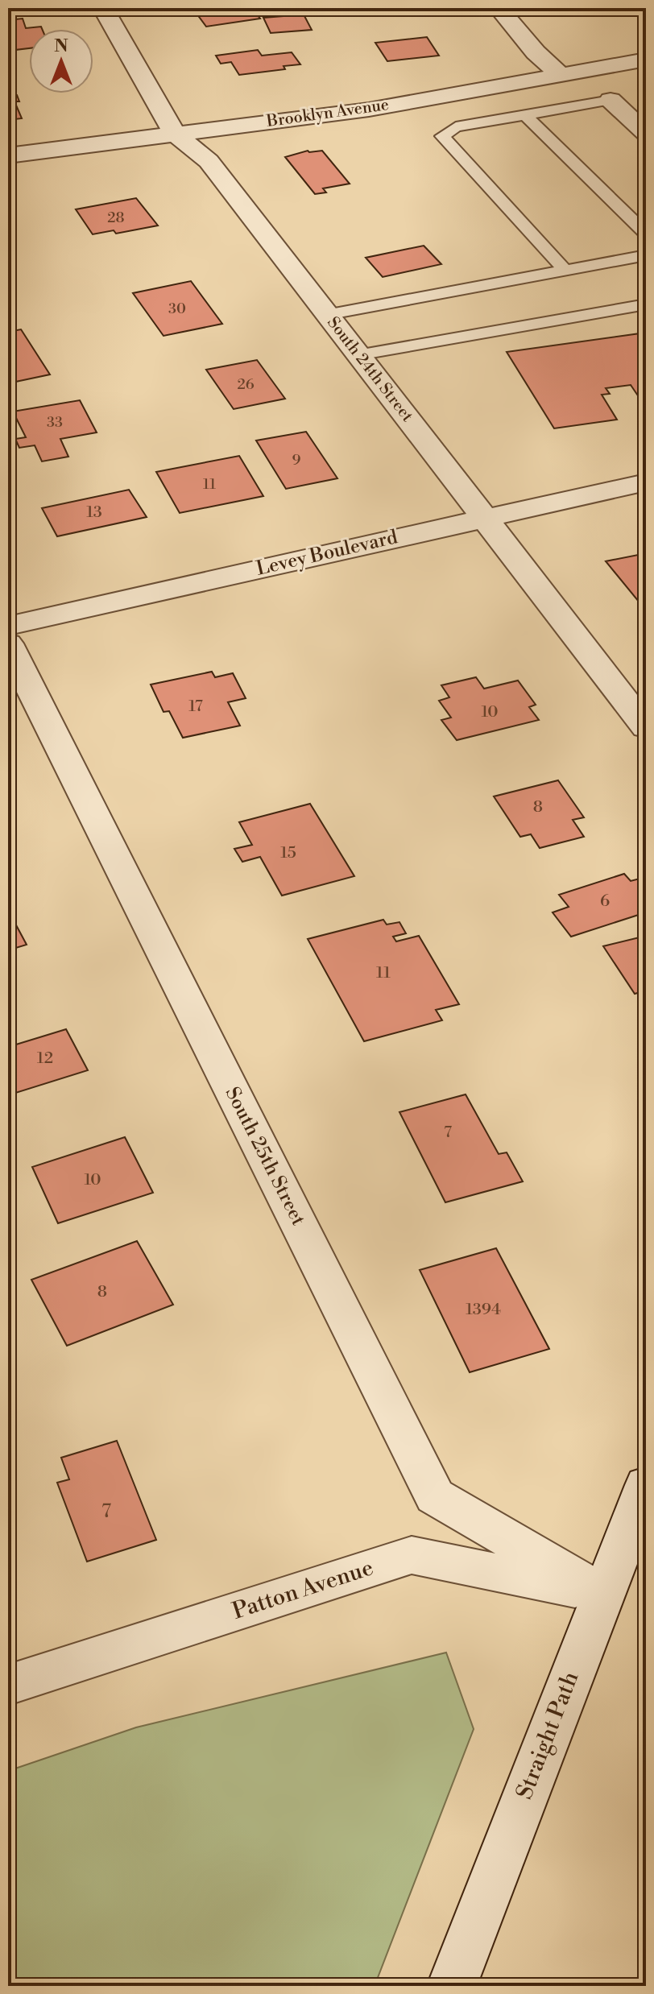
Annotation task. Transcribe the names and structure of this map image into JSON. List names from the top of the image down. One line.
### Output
{"streets":{"street":["Brooklyn Avenue","South 24th Street","Levey Boulevard","South 25th Street","Patton Avenue","Straight Path"]},"crossings":[["Brooklyn Avenue","South 24th Street"],["South 24th Street","Levey Boulevard"],["South 25th Street","Patton Avenue"],["South 25th Street","Straight Path"],["Patton Avenue","Straight Path"]],"house_numbers":["28","30","26","33","9","11","13","17","10","8","15","6","11","12","7","10","8","1394","7"],"north":"top"}
